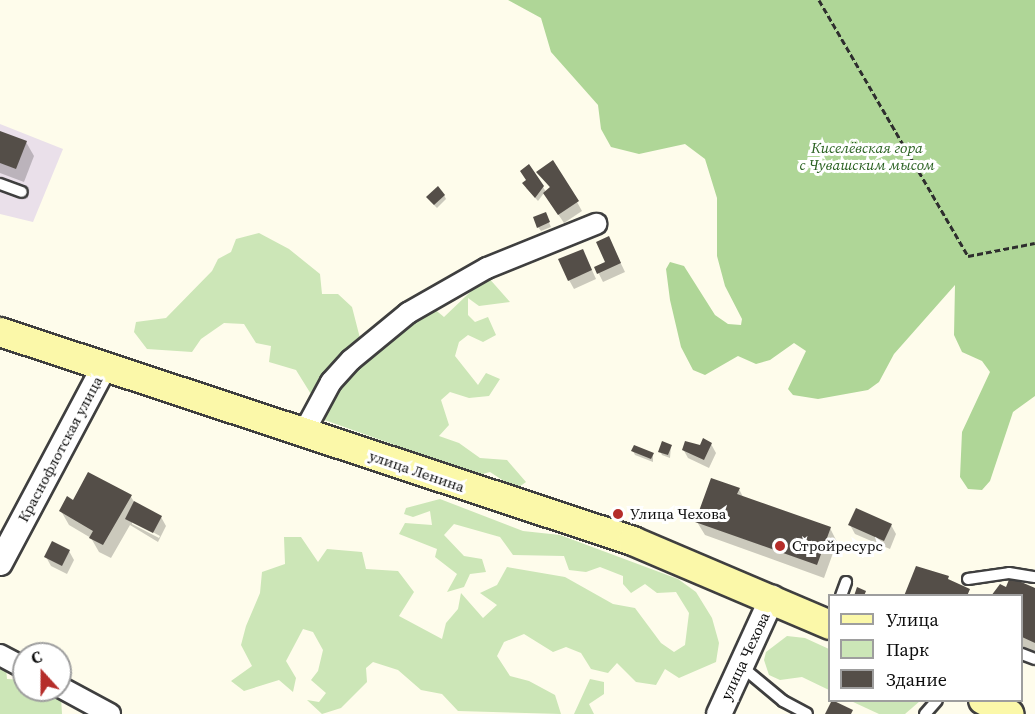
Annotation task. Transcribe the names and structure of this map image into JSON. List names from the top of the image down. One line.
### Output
{"streets":{"main road":["улица Ленина"],"street":["Краснофлотская улица","улица Чехова"]},"crossings":[["Краснофлотская улица","улица Ленина"],["улица Ленина","улица Чехова"]],"parks":["Киселёвская гора с Чувашским мысом"],"places":["Улица Чехова","Стройресурс"],"legend":["Улица","Парк","Здание"],"north":"top"}
